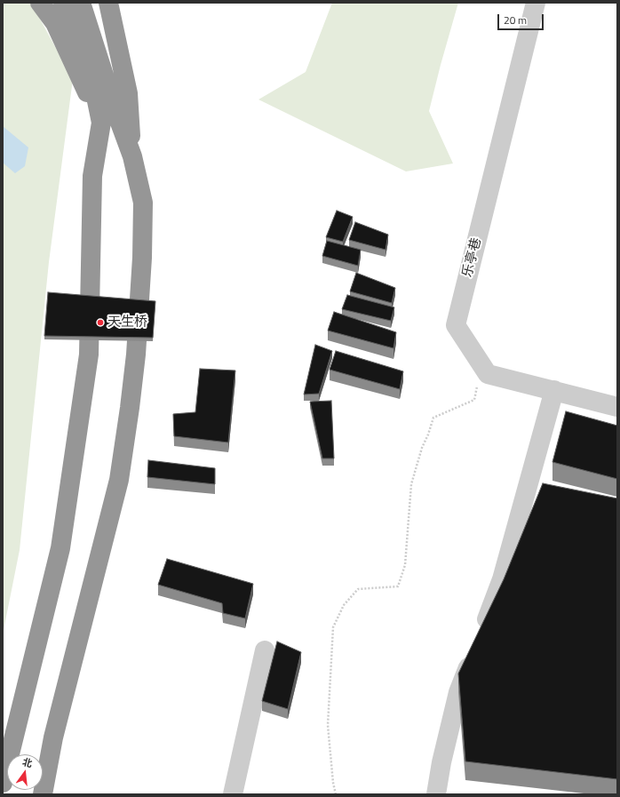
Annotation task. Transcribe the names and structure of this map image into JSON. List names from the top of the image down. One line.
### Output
{"streets":{"street":["乐亭巷"]},"places":["天生桥"],"scale_bar":"20 m","north":"top"}
